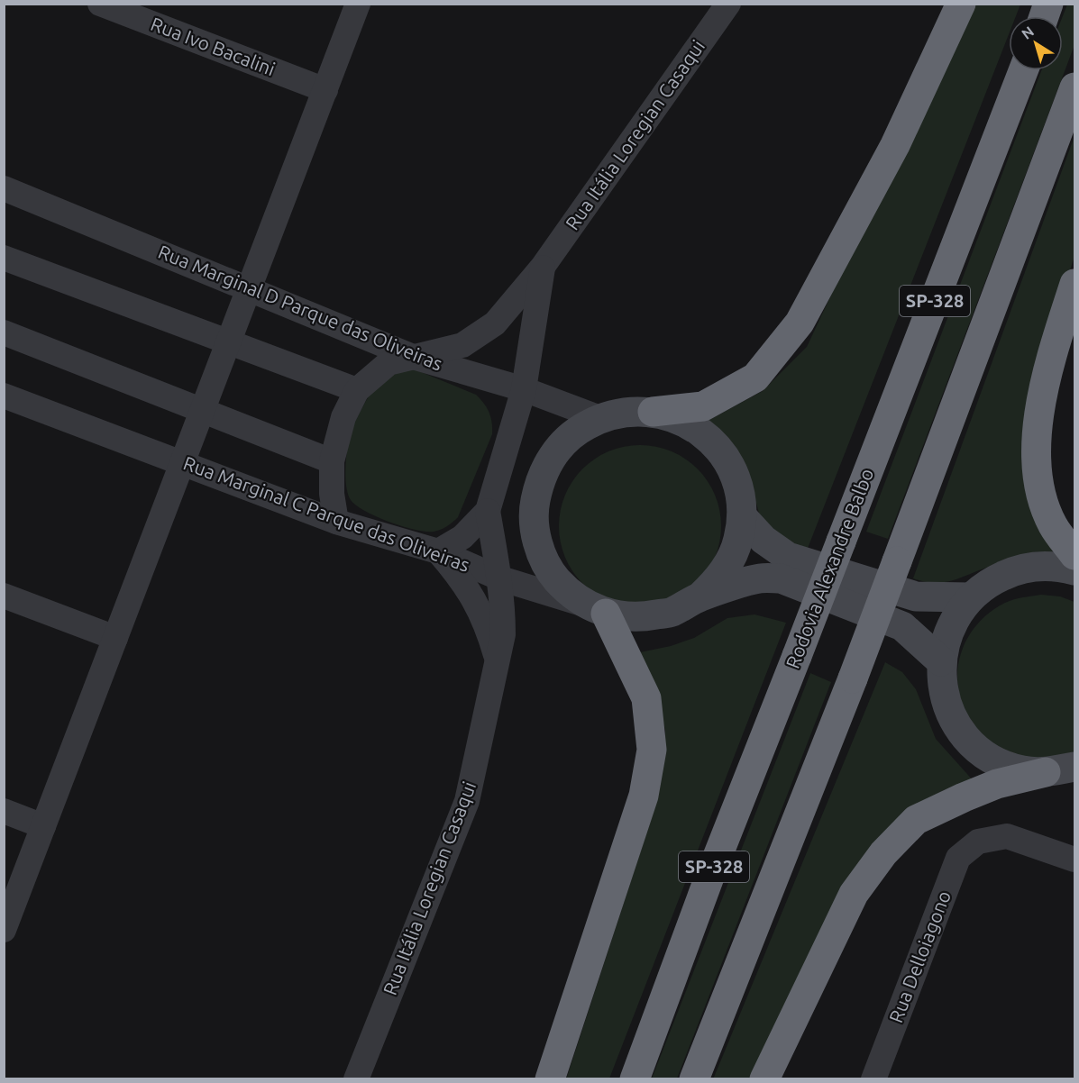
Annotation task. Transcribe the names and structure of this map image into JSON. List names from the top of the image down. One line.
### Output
{"streets":{"highway":["SP-328","Rodovia Alexandre Balbo"],"street":["Rua Ivo Bacalini","Rua Itália Loregian Casaqui","Rua Marginal D Parque das Oliveiras","Rua Marginal C Parque das Oliveiras","Rua Delloiagono"]},"crossings":[["Rua Itália Loregian Casaqui","Rua Marginal D Parque das Oliveiras"],["Rua Itália Loregian Casaqui","Rua Marginal C Parque das Oliveiras"]],"north":"top left"}
